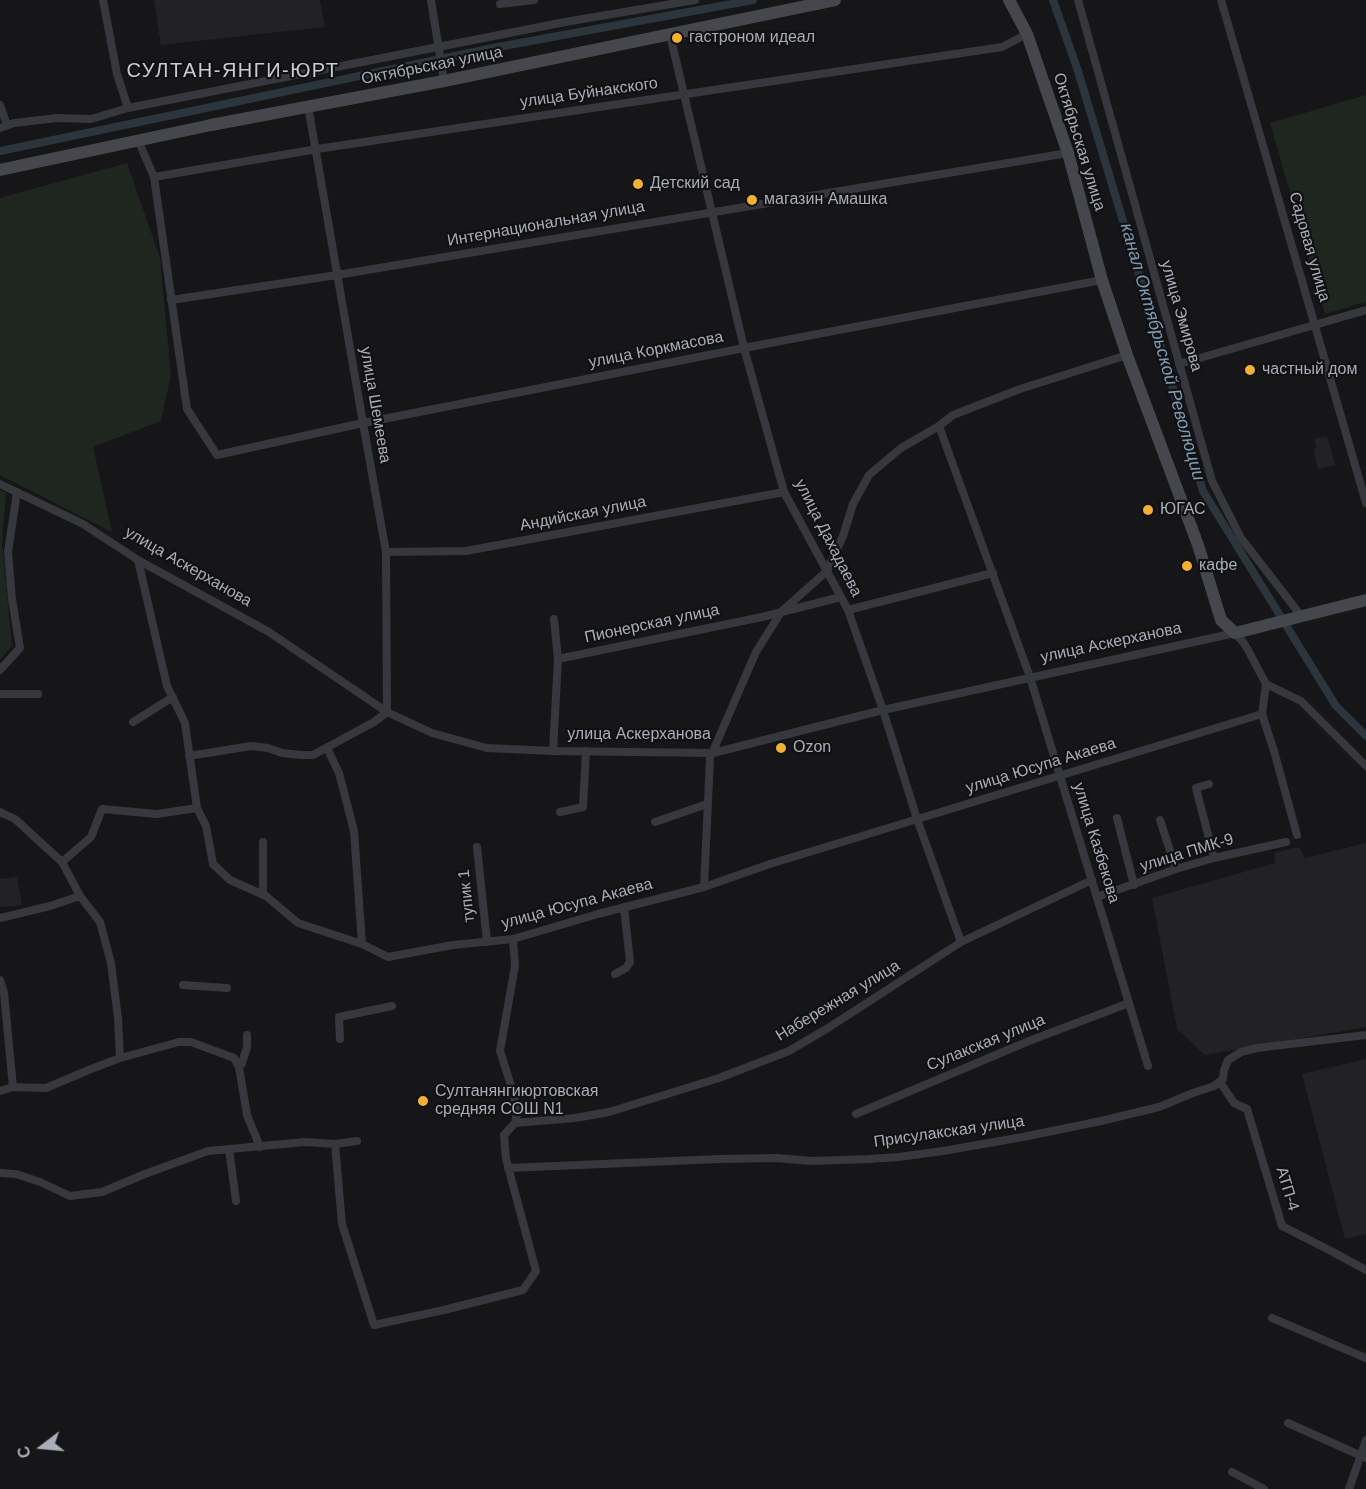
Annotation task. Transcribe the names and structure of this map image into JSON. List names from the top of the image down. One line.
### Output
{"streets":{"street":["Октябрьская улица","улица Буйнакского","Интернациональная улица","Садовая улица","улица Эмирова","улица Коркмасова","улица Шемеева","Андийская улица","улица Дахадаева","улица Аскерханова","Пионерская улица","улица Юсупа Акаева","улица Казбекова","улица ПМК-9","тупик 1","Набережная улица","Сулакская улица","Присулакская улица","АТП-4"]},"crossings":[["Октябрьская улица","улица Буйнакского"],["Октябрьская улица","Интернациональная улица"],["Октябрьская улица","улица Коркмасова"],["Октябрьская улица","улица Шемеева"],["Октябрьская улица","улица Дахадаева"],["Октябрьская улица","улица Аскерханова"],["улица Буйнакского","улица Шемеева"],["улица Буйнакского","улица Дахадаева"],["Интернациональная улица","улица Коркмасова"],["Интернациональная улица","улица Шемеева"],["Интернациональная улица","улица Дахадаева"],["улица Эмирова","улица Аскерханова"],["улица Коркмасова","улица Шемеева"],["улица Коркмасова","улица Дахадаева"],["улица Шемеева","Андийская улица"],["улица Шемеева","улица Аскерханова"],["Андийская улица","улица Дахадаева"],["улица Дахадаева","улица Аскерханова"],["улица Дахадаева","Пионерская улица"],["улица Дахадаева","улица Юсупа Акаева"],["улица Дахадаева","Набережная улица"],["улица Аскерханова","улица Юсупа Акаева"],["улица Аскерханова","улица Казбекова"],["улица Юсупа Акаева","улица Казбекова"],["улица Юсупа Акаева","тупик 1"],["улица Казбекова","улица ПМК-9"],["улица Казбекова","Набережная улица"],["улица Казбекова","Сулакская улица"],["Присулакская улица","АТП-4"]],"districts":["СУЛТАН-ЯНГИ-ЮРТ"],"water":["канал Октябрьской Революции"],"places":["гастроном идеал","Детский сад","магазин Амашка","частный дом","ЮГАС","кафе","Ozon","Султанянгиюртовская средняя СОШ N1"],"north":"left"}
